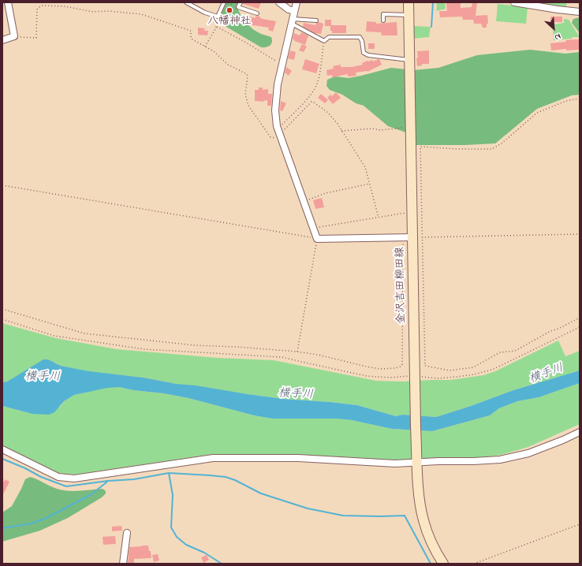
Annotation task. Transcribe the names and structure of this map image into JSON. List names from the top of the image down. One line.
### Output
{"streets":{"main road":["金沢吉田柳田線"]},"water":["横手川"],"places":["八幡神社"],"north":"bottom right"}
